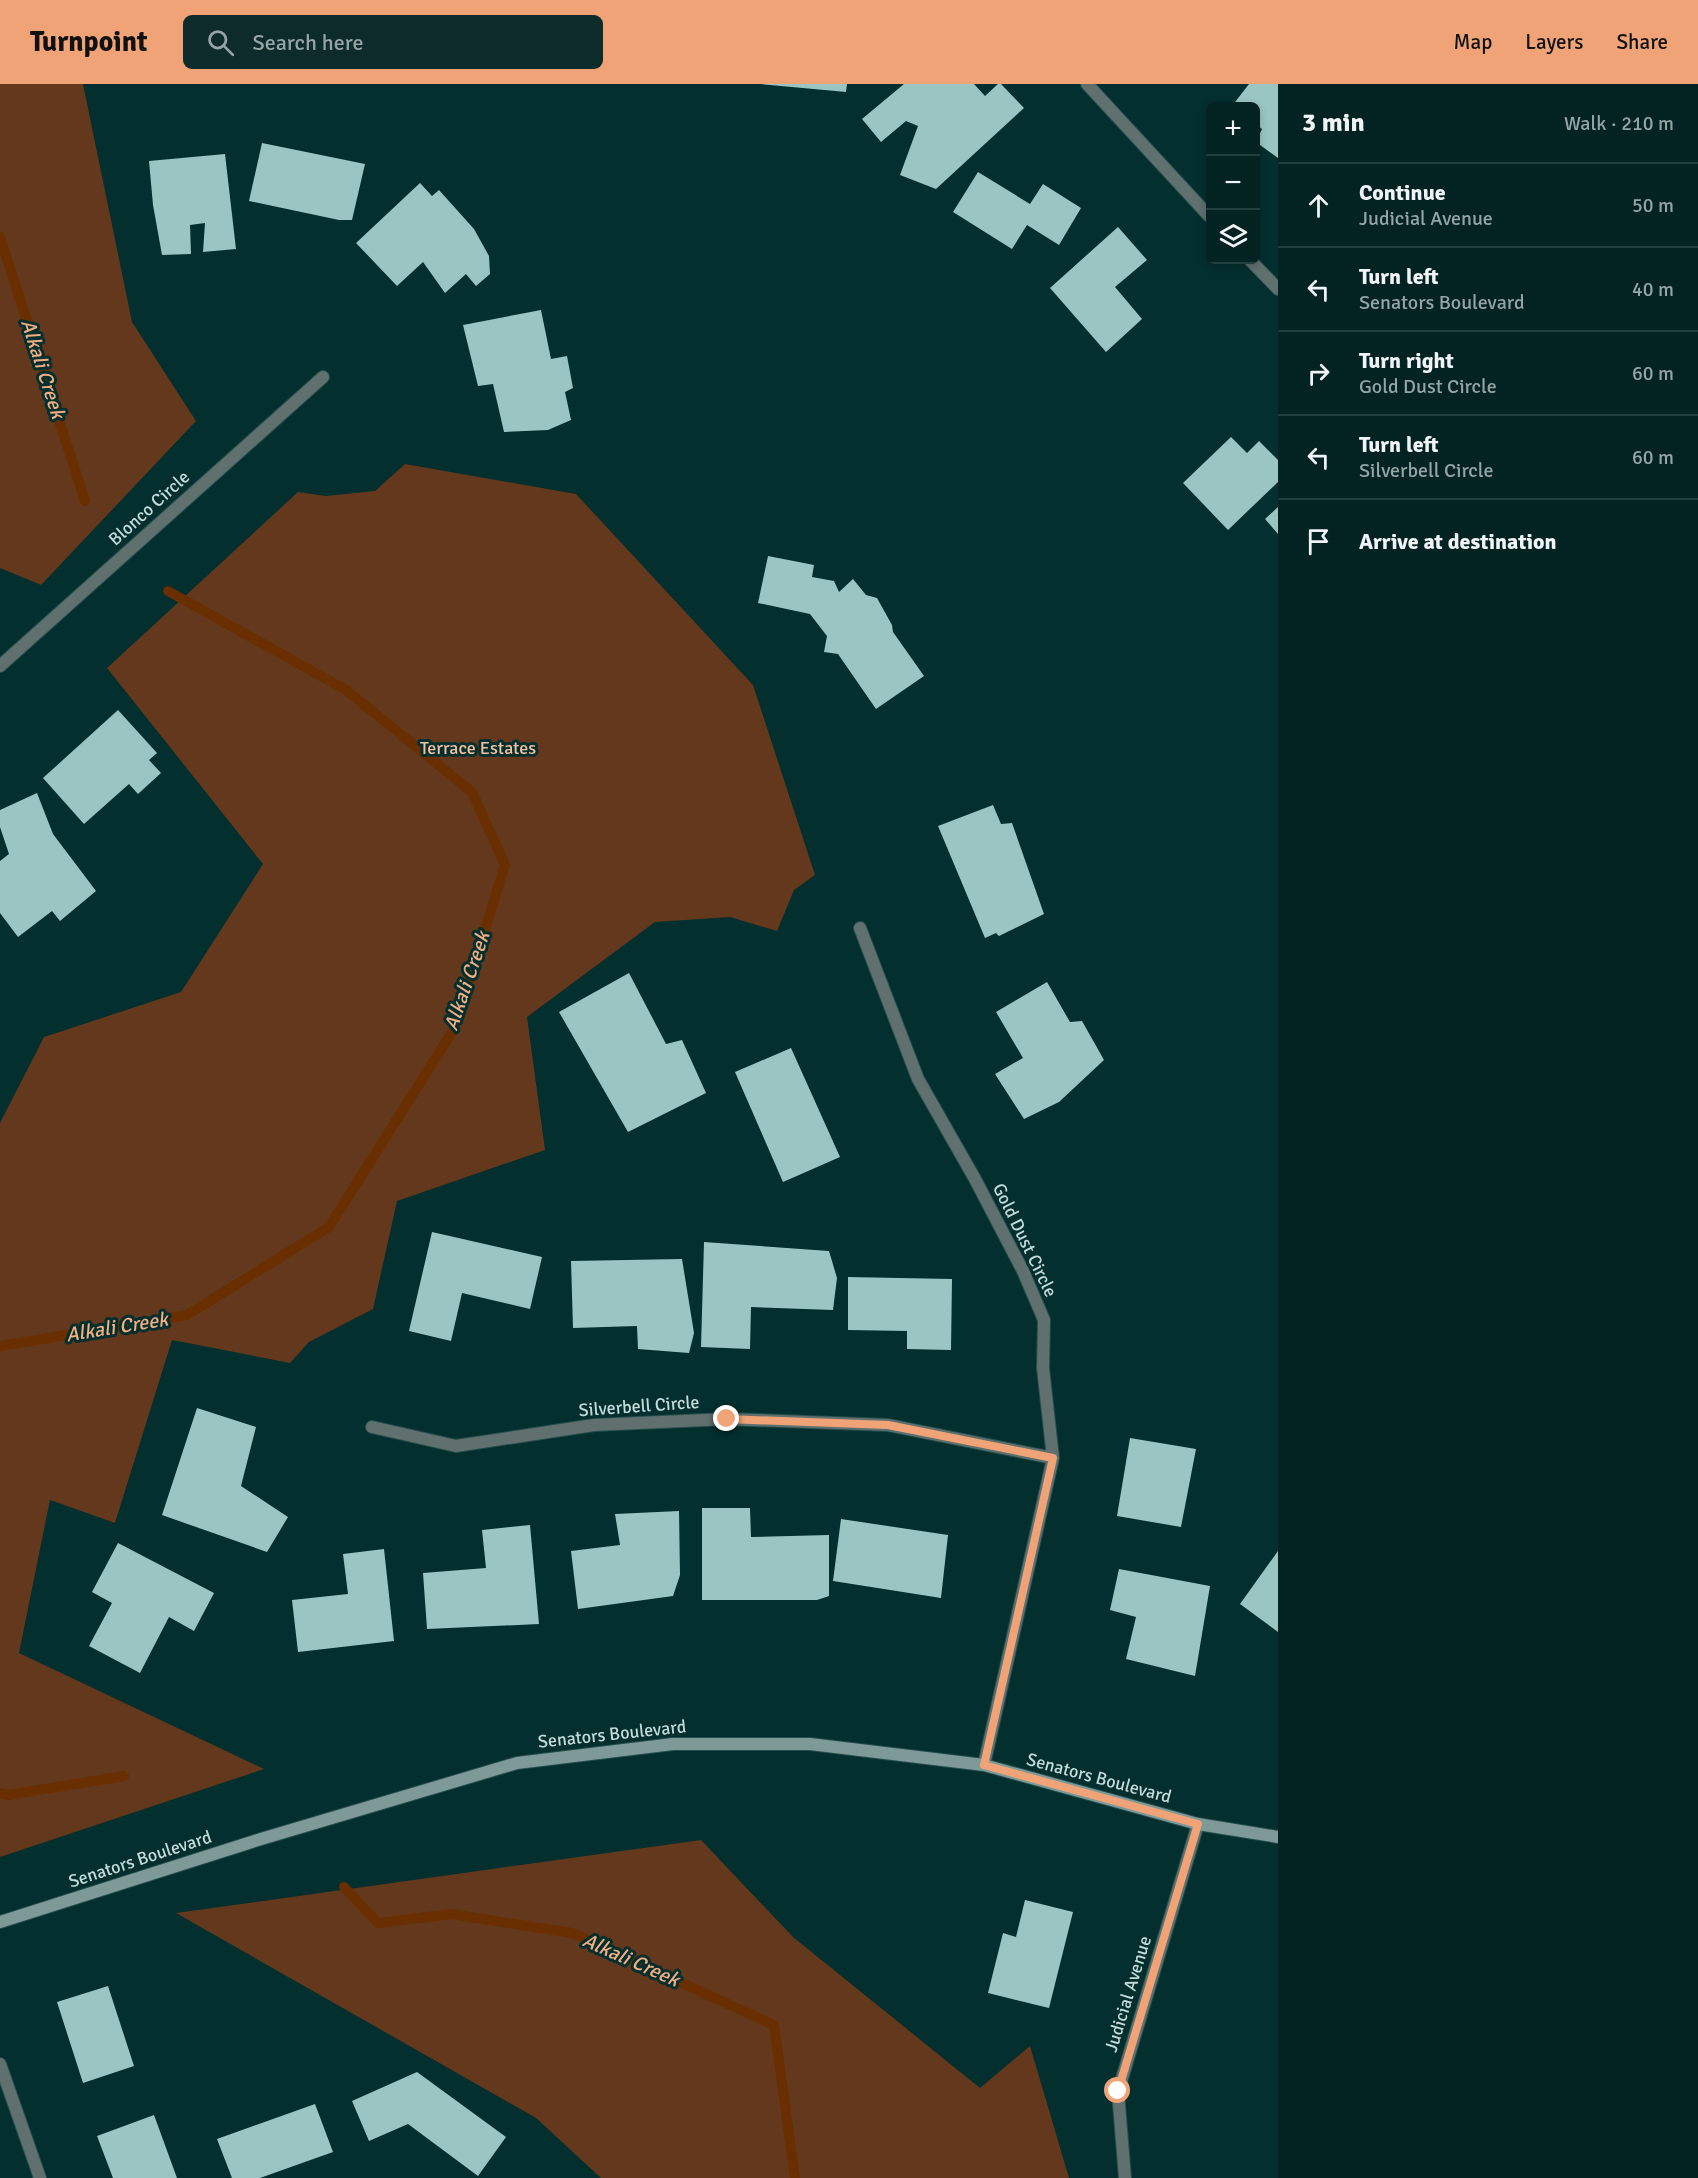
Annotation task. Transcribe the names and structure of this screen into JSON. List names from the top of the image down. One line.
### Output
{"streets":{"street":["Blonco Circle","Gold Dust Circle","Silverbell Circle","Senators Boulevard","Judicial Avenue"]},"crossings":[["Gold Dust Circle","Silverbell Circle"],["Gold Dust Circle","Senators Boulevard"],["Senators Boulevard","Judicial Avenue"]],"water":["Alkali Creek"],"parks":["Terrace Estates"],"page":{"header":"Turnpoint","search":"Search here","nav":["Map","Layers","Share"],"heading":["3 min","Walk · 210 m"],"map_buttons":["+","−"],"list":[["Continue","Judicial Avenue","50 m"],["Turn left","Senators Boulevard","40 m"],["Turn right","Gold Dust Circle","60 m"],["Turn left","Silverbell Circle","60 m"],"Arrive at destination"]}}
